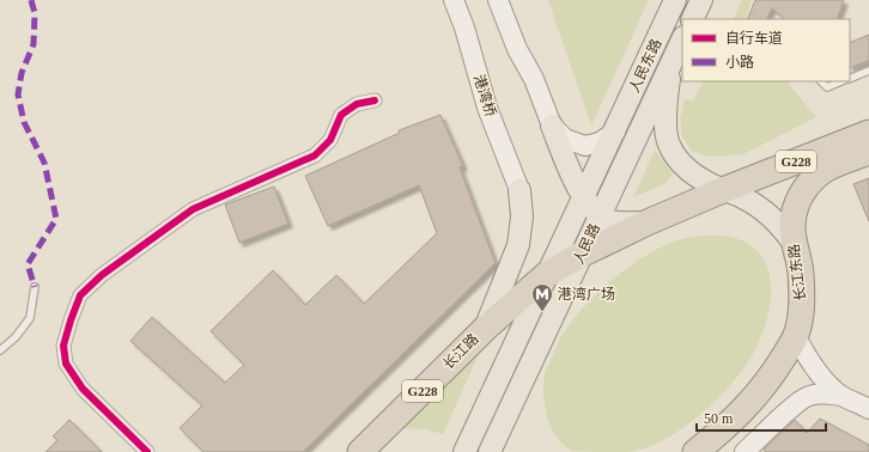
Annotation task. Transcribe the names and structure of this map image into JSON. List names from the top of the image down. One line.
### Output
{"streets":{"highway":["G228","长江东路","长江路"],"main road":["人民东路","港湾桥","人民路"]},"crossings":[["人民东路","人民路"],["G228","人民路"],["G228","长江路"],["人民路","长江路"]],"places":{"metro station":["港湾广场"]},"legend":["自行车道","小路"],"scale_bar":"50 m"}
